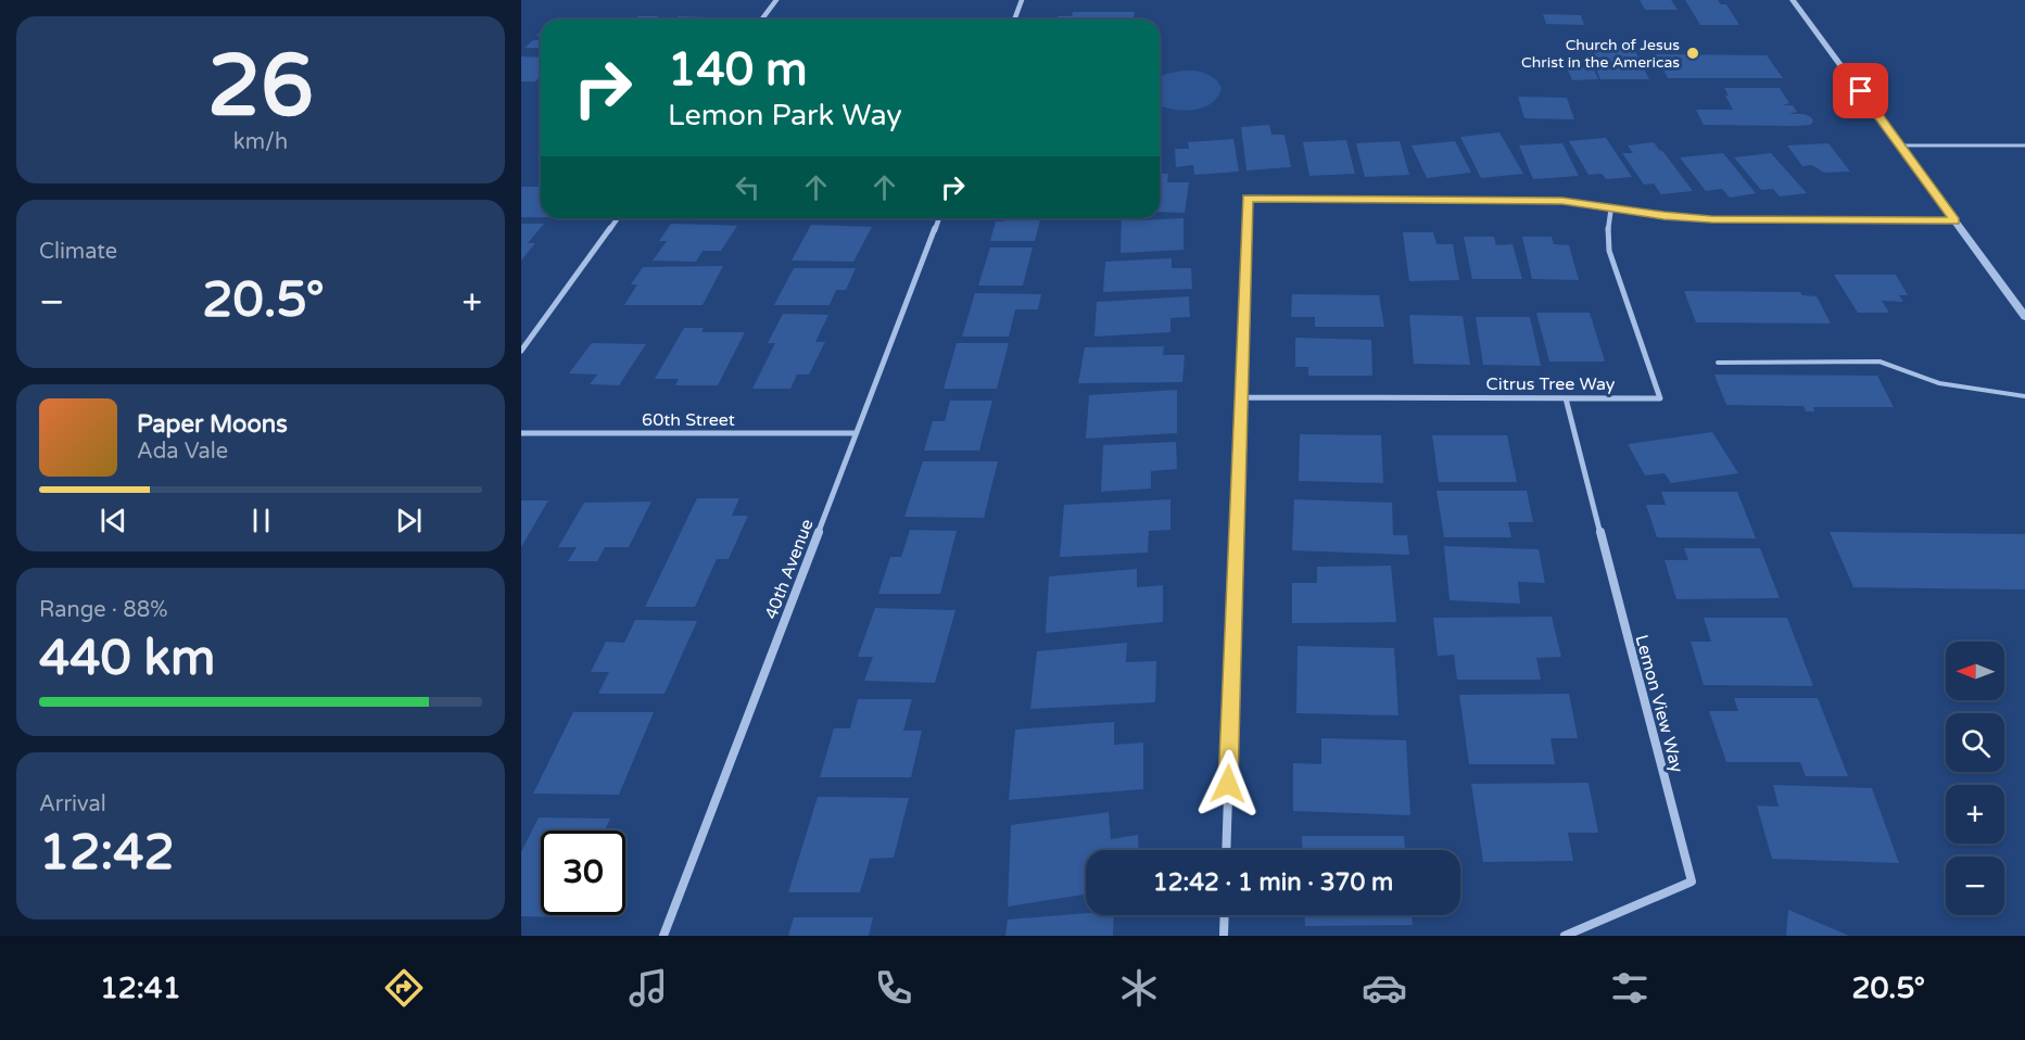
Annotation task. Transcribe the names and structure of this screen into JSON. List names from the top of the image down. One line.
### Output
{"streets":{"street":["Citrus Tree Way","60th Street","40th Avenue","Lemon View Way"]},"crossings":[["Citrus Tree Way","Lemon View Way"],["60th Street","40th Avenue"]],"places":["Church of Jesus Christ in the Americas"],"north":"left","page":{"tile":[["26","km/h"],"Climate",["Range · 88%","440 km"],["Arrival","12:42"]],"turn":["140 m","Lemon Park Way"],"heat":["−","20.5°","+"],"song":["Paper Moons","Ada Vale"],"map_buttons":["+","−"],"limit":"30","trip":"12:42 · 1 min · 370 m","tabs":["12:41","20.5°"]}}
